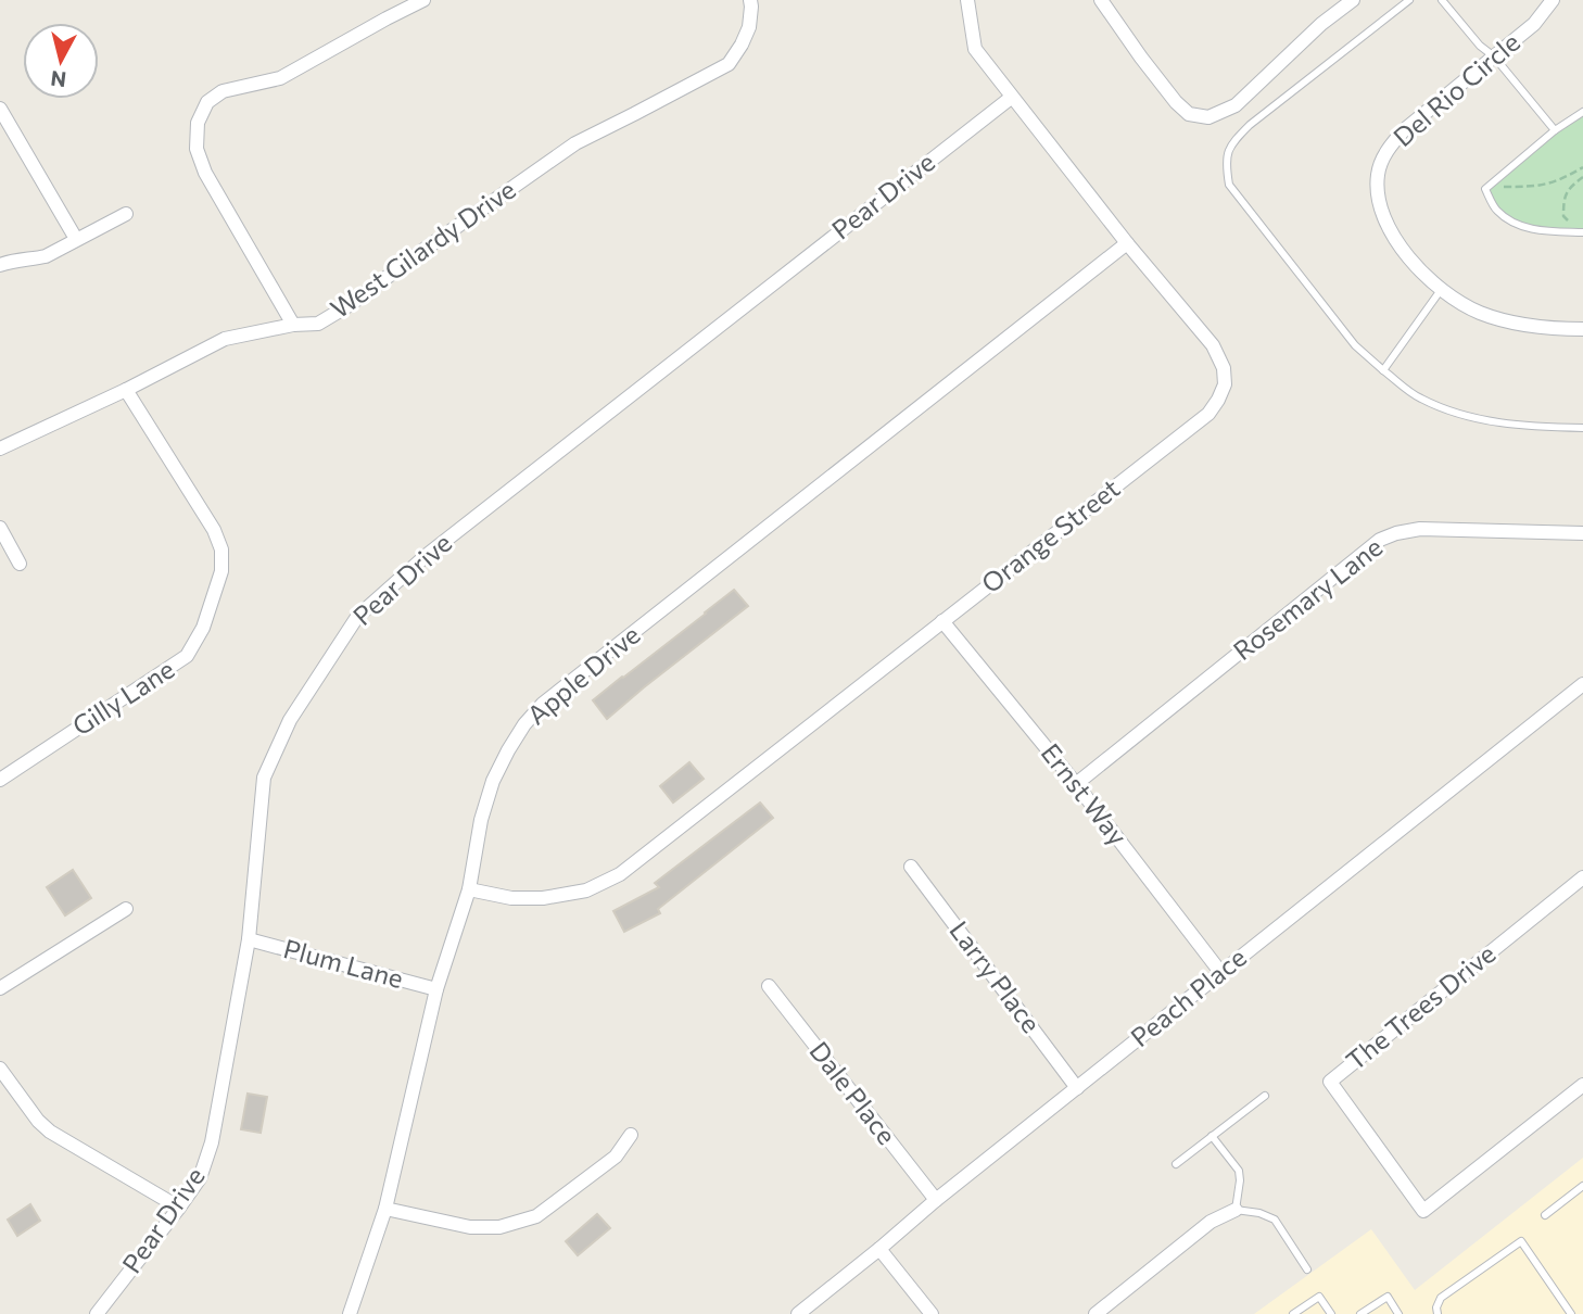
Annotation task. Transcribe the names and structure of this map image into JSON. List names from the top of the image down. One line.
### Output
{"streets":{"street":["Del Rio Circle","Pear Drive","West Gilardy Drive","Orange Street","Rosemary Lane","Apple Drive","Gilly Lane","Ernst Way","Plum Lane","Larry Place","Peach Place","The Trees Drive","Dale Place"]},"crossings":[["Pear Drive","Orange Street"],["Pear Drive","Plum Lane"],["West Gilardy Drive","Gilly Lane"],["Orange Street","Apple Drive"],["Orange Street","Ernst Way"],["Rosemary Lane","Ernst Way"],["Apple Drive","Plum Lane"],["Ernst Way","Peach Place"],["Larry Place","Peach Place"],["Peach Place","Dale Place"]],"north":"bottom"}
